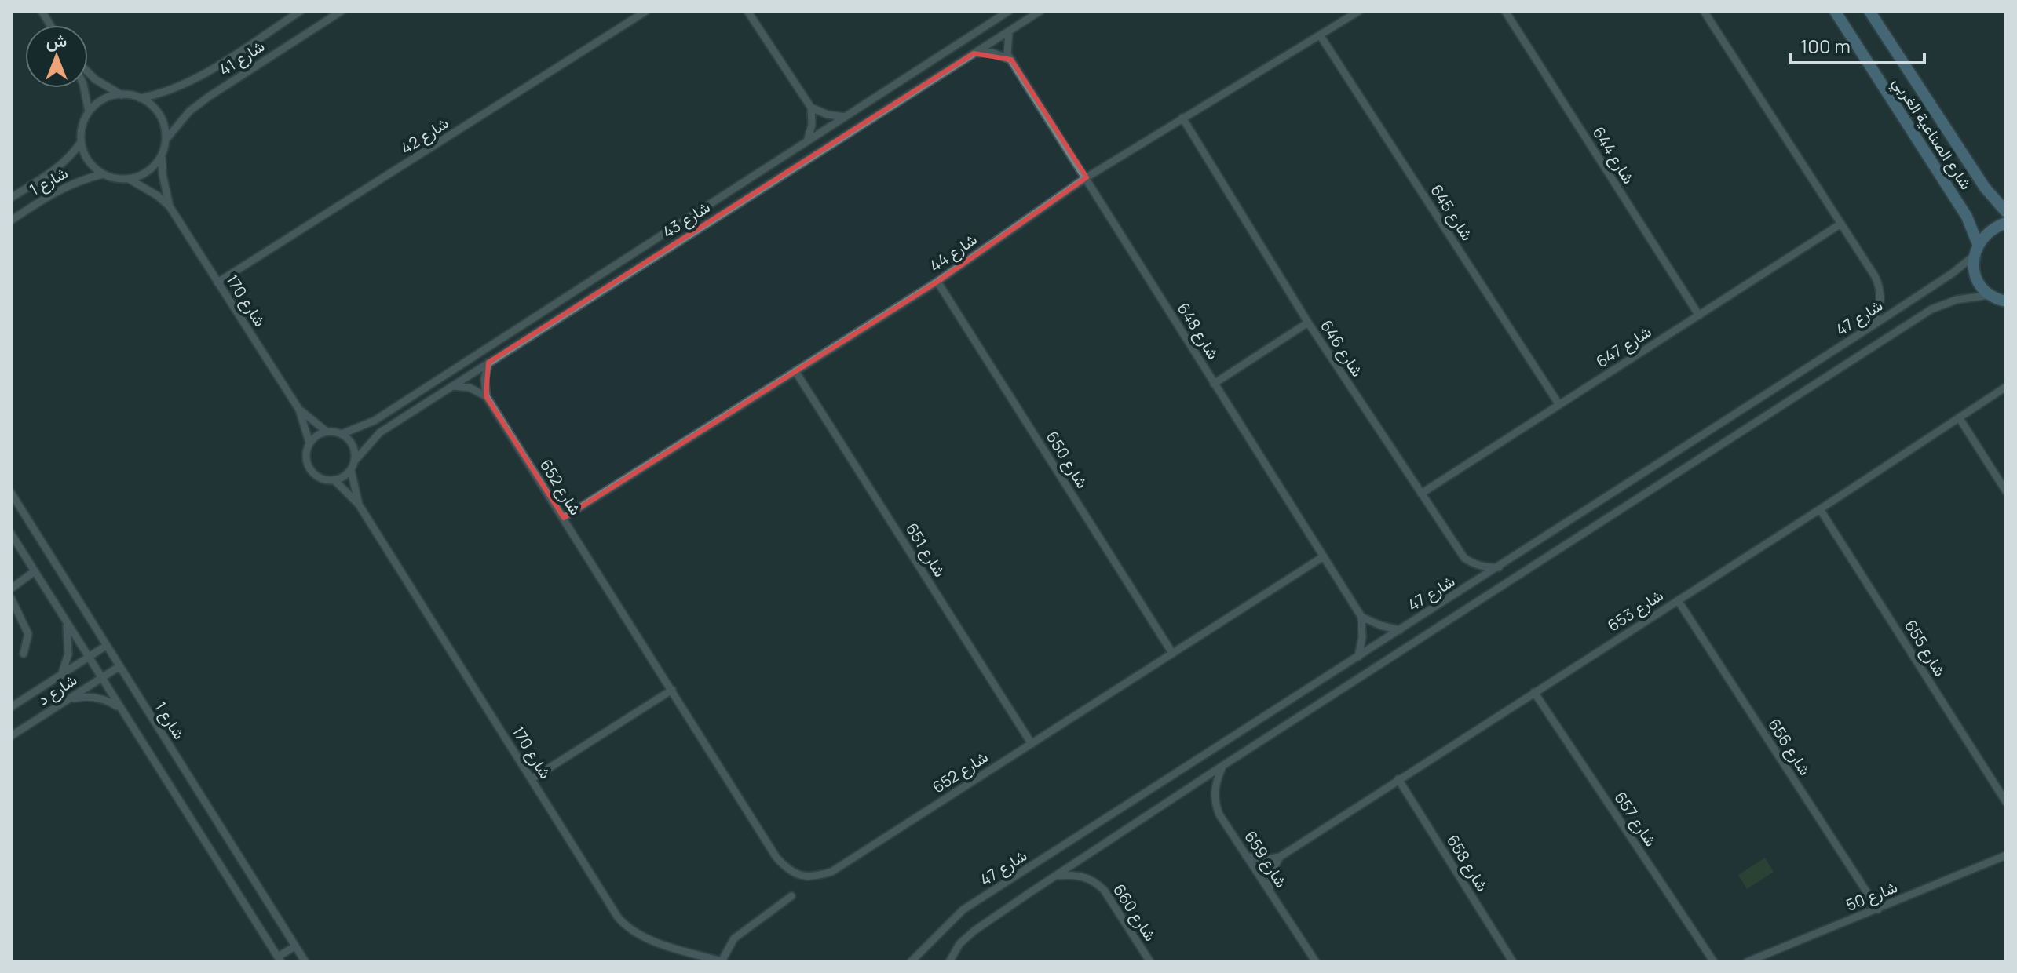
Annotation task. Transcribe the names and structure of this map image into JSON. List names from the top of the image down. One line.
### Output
{"streets":{"main road":["شارع الصناعية الغربي"],"street":["شارع 41","شارع 42","شارع 644","شارع 1","شارع 645","شارع 43","شارع 44","شارع 170","شارع 47","شارع 648","شارع 647","شارع 646","شارع 650","شارع 652","شارع 651","شارع 653","شارع 655","شارع د","شارع 656","شارع 657","شارع 659","شارع 658","شارع 50","شارع 660"]},"crossings":[["شارع 41","شارع 1"],["شارع 41","شارع 170"],["شارع الصناعية الغربي","شارع 47"],["شارع 42","شارع 170"],["شارع 644","شارع 647"],["شارع 1","شارع 170"],["شارع 1","شارع د"],["شارع 645","شارع 44"],["شارع 645","شارع 647"],["شارع 43","شارع 170"],["شارع 43","شارع 648"],["شارع 44","شارع 648"],["شارع 44","شارع 646"],["شارع 44","شارع 650"],["شارع 44","شارع 652"],["شارع 44","شارع 651"],["شارع 47","شارع 646"],["شارع 47","شارع 659"],["شارع 47","شارع 660"],["شارع 648","شارع 652"],["شارع 647","شارع 646"],["شارع 650","شارع 652"],["شارع 652","شارع 651"],["شارع 653","شارع 655"],["شارع 653","شارع 656"],["شارع 653","شارع 657"],["شارع 653","شارع 658"],["شارع 656","شارع 50"]],"scale_bar":"100 m","north":"top"}
